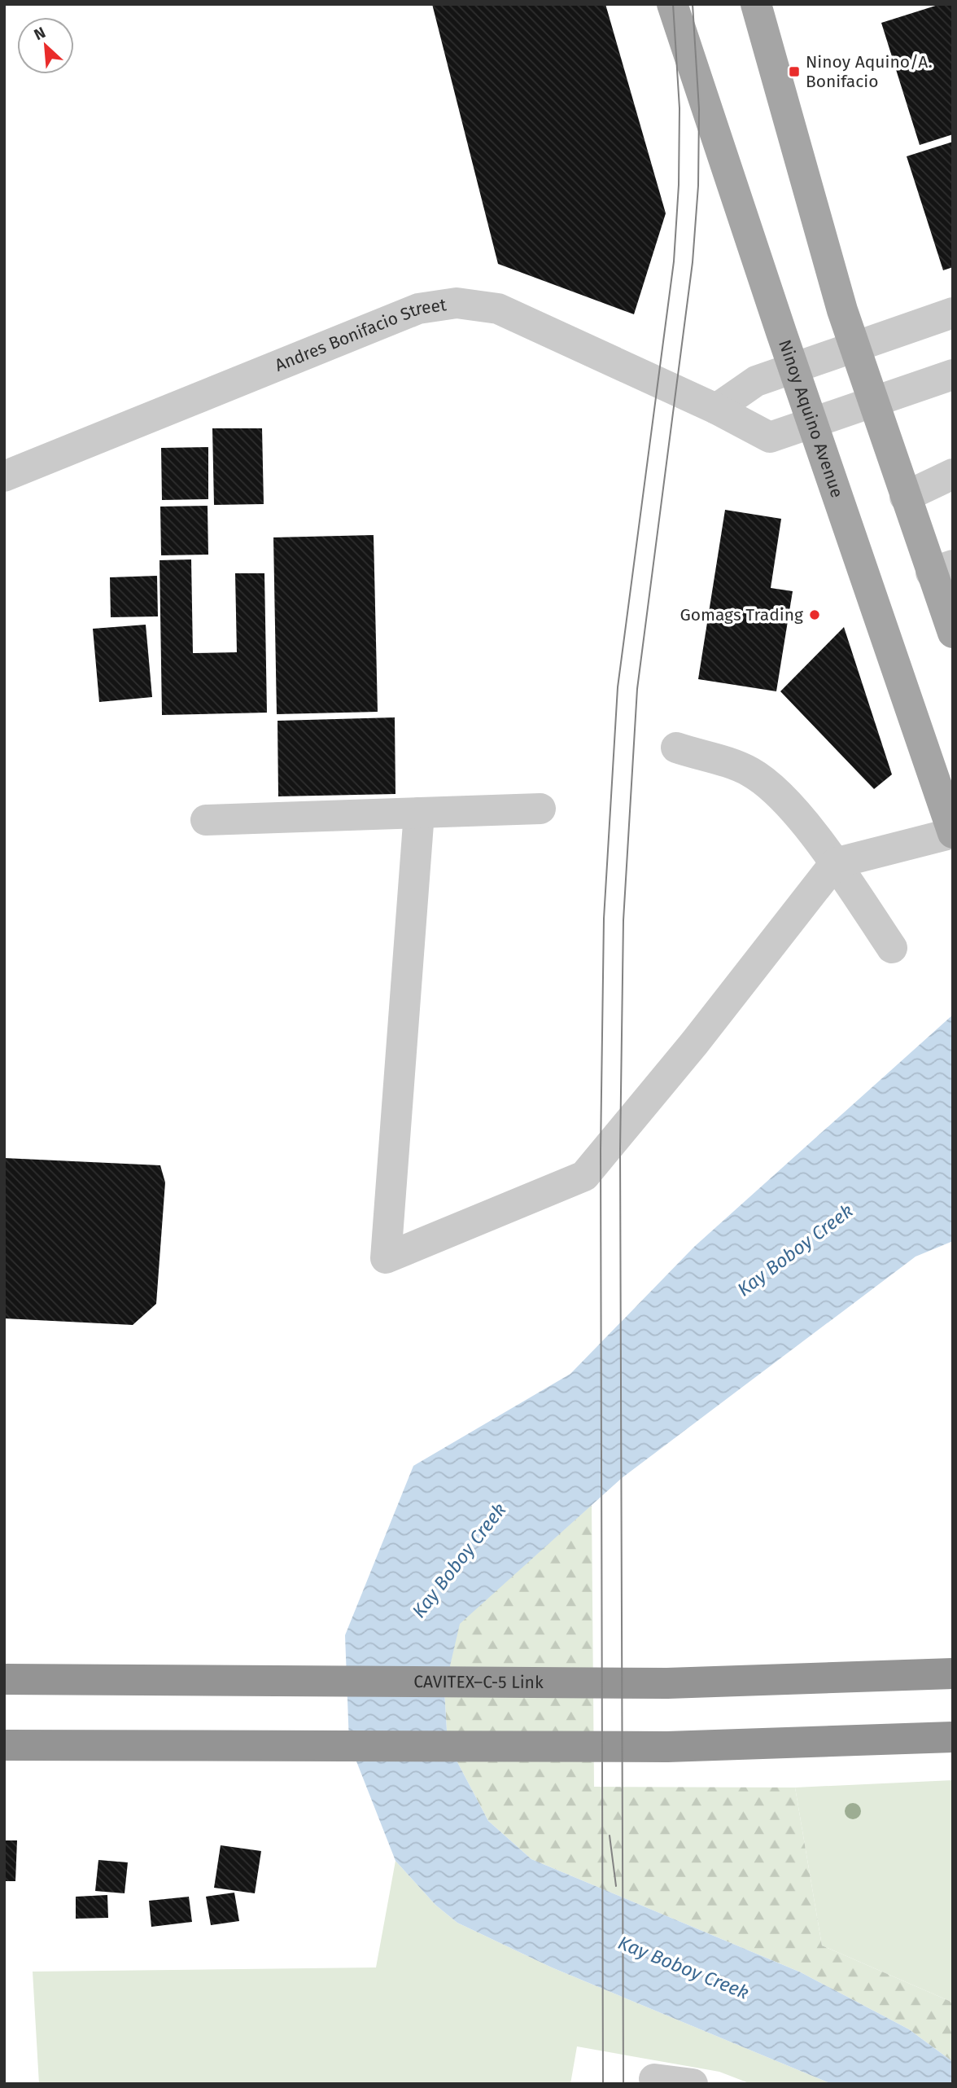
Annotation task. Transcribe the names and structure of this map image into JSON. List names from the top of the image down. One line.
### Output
{"streets":{"highway":["CAVITEX–C-5 Link"],"main road":["Ninoy Aquino Avenue"],"street":["Andres Bonifacio Street"]},"crossings":[["Andres Bonifacio Street","Ninoy Aquino Avenue"]],"water":["Kay Boboy Creek"],"places":{"transit":["Ninoy Aquino/A. Bonifacio"],"other":["Gomags Trading"]},"north":"top left"}
